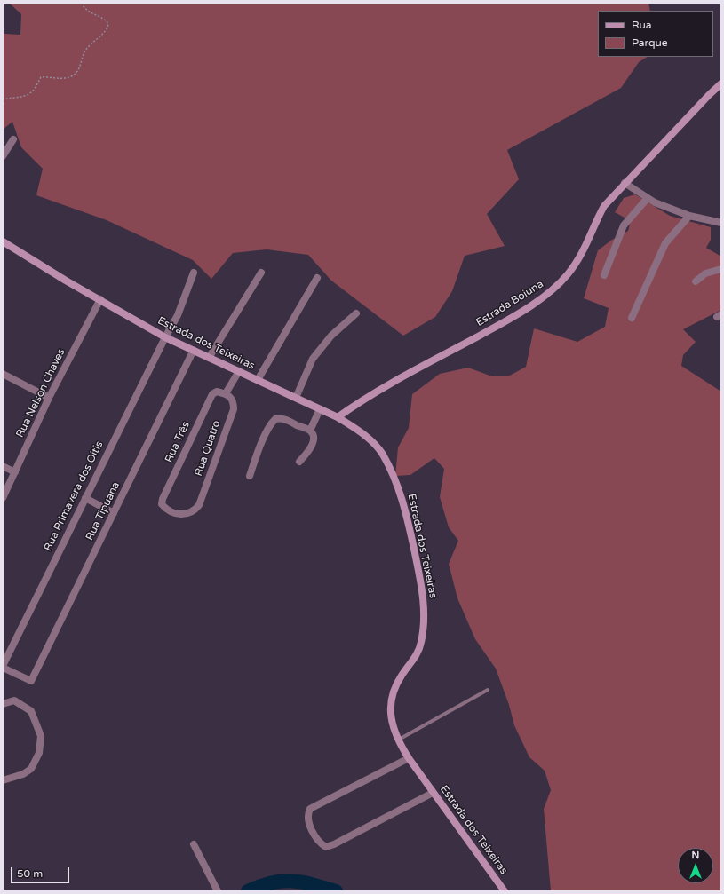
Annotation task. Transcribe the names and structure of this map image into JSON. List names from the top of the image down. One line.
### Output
{"streets":{"street":["Estrada Boiuna","Estrada dos Teixeiras","Rua Nelson Chaves","Rua Três","Rua Quatro","Rua Primavera dos Oitis","Rua Tipuana"]},"crossings":[["Estrada Boiuna","Estrada dos Teixeiras"],["Estrada dos Teixeiras","Rua Nelson Chaves"],["Estrada dos Teixeiras","Rua Primavera dos Oitis"],["Estrada dos Teixeiras","Rua Tipuana"],["Rua Três","Rua Quatro"],["Rua Primavera dos Oitis","Rua Tipuana"]],"legend":["Rua","Parque"],"scale_bar":"50 m","north":"top"}
